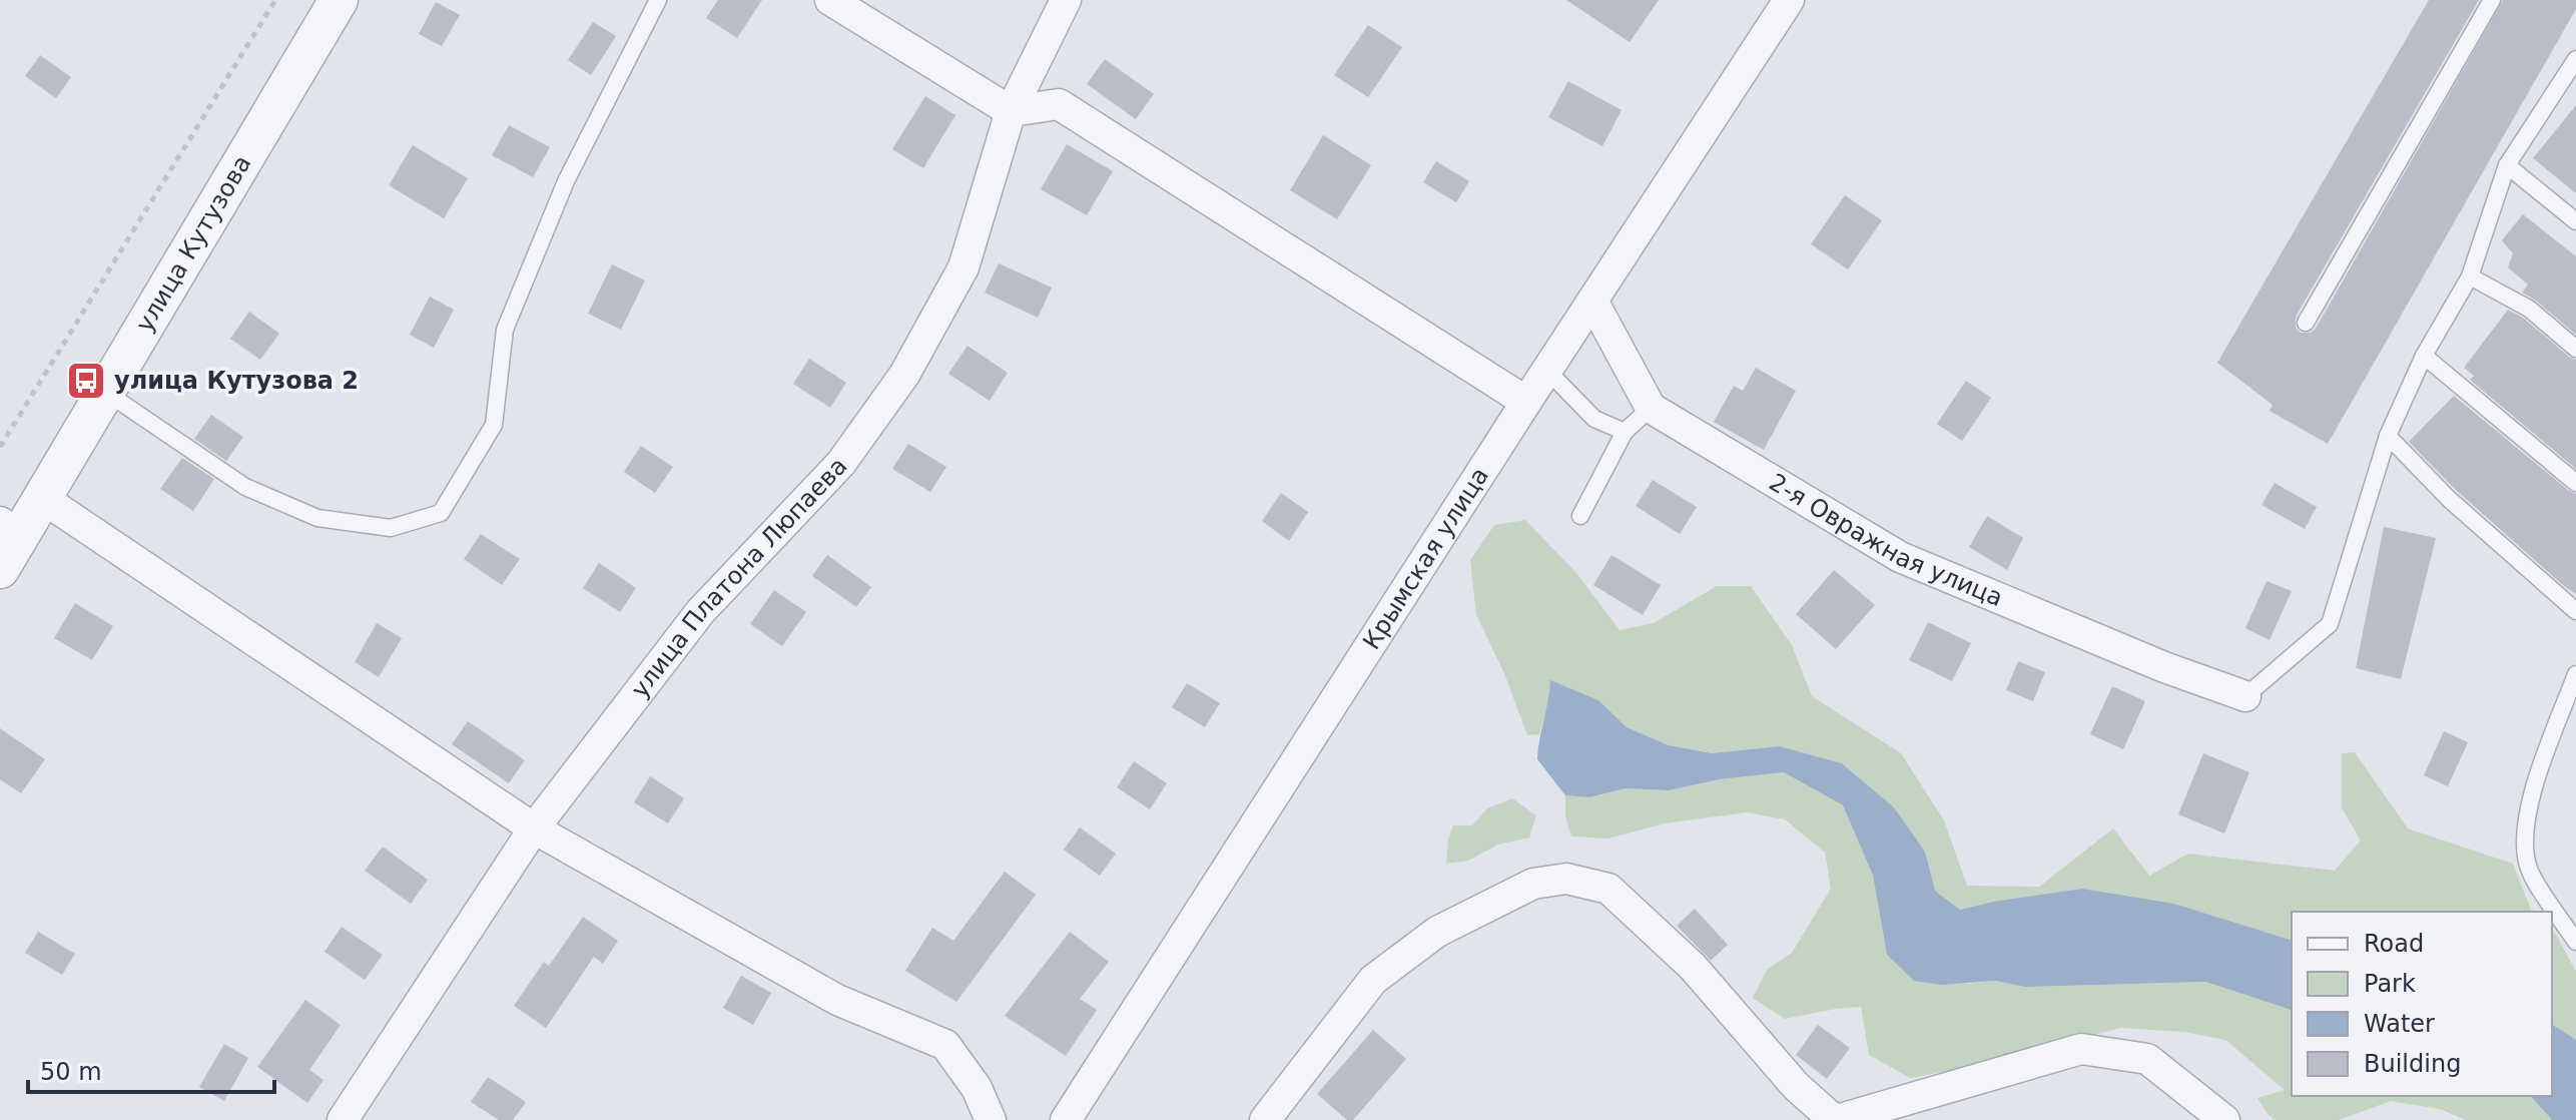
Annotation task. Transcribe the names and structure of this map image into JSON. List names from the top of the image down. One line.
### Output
{"streets":{"street":["улица Кутузова","2-я Овражная улица","Крымская улица","улица Платона Люпаева"]},"places":{"bus stop":["улица Кутузова 2"]},"legend":["Road","Park","Water","Building"],"scale_bar":"50 m"}
